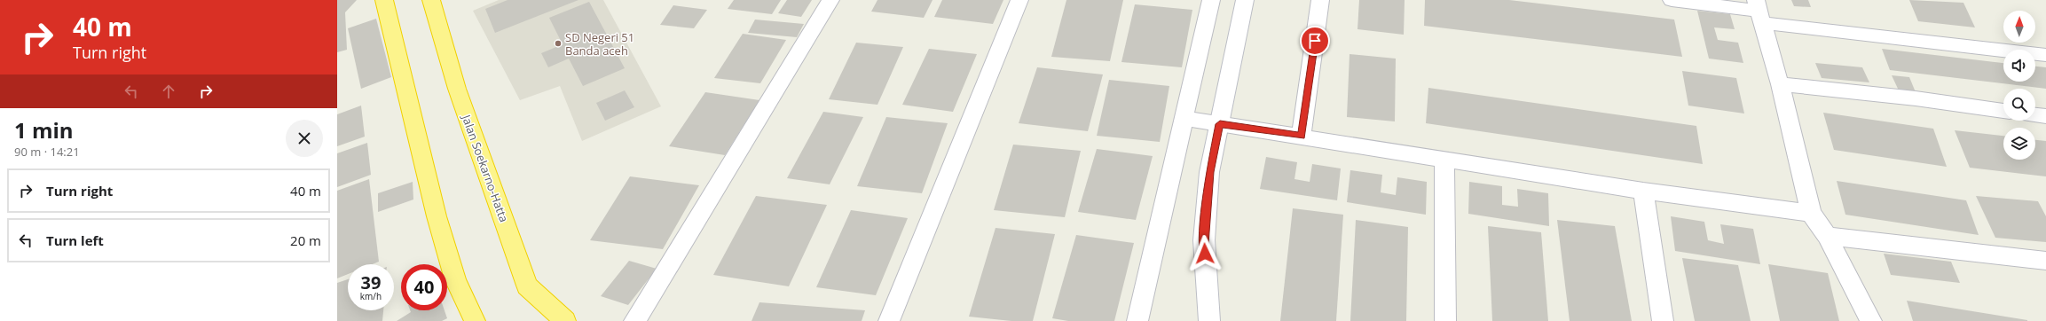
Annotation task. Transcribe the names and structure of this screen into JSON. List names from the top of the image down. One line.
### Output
{"streets":{"highway":["Jalan Soekarno-Hatta"]},"places":["SD Negeri 51 Banda aceh"],"north":"top","page":{"turn":["40 m","Turn right"],"heading":["1 min","90 m · 14:21"],"list":[{"name":"Turn right","value":"40 m"},{"name":"Turn left","value":"20 m"}],"speed":"39 km/h","limit":"40"}}
